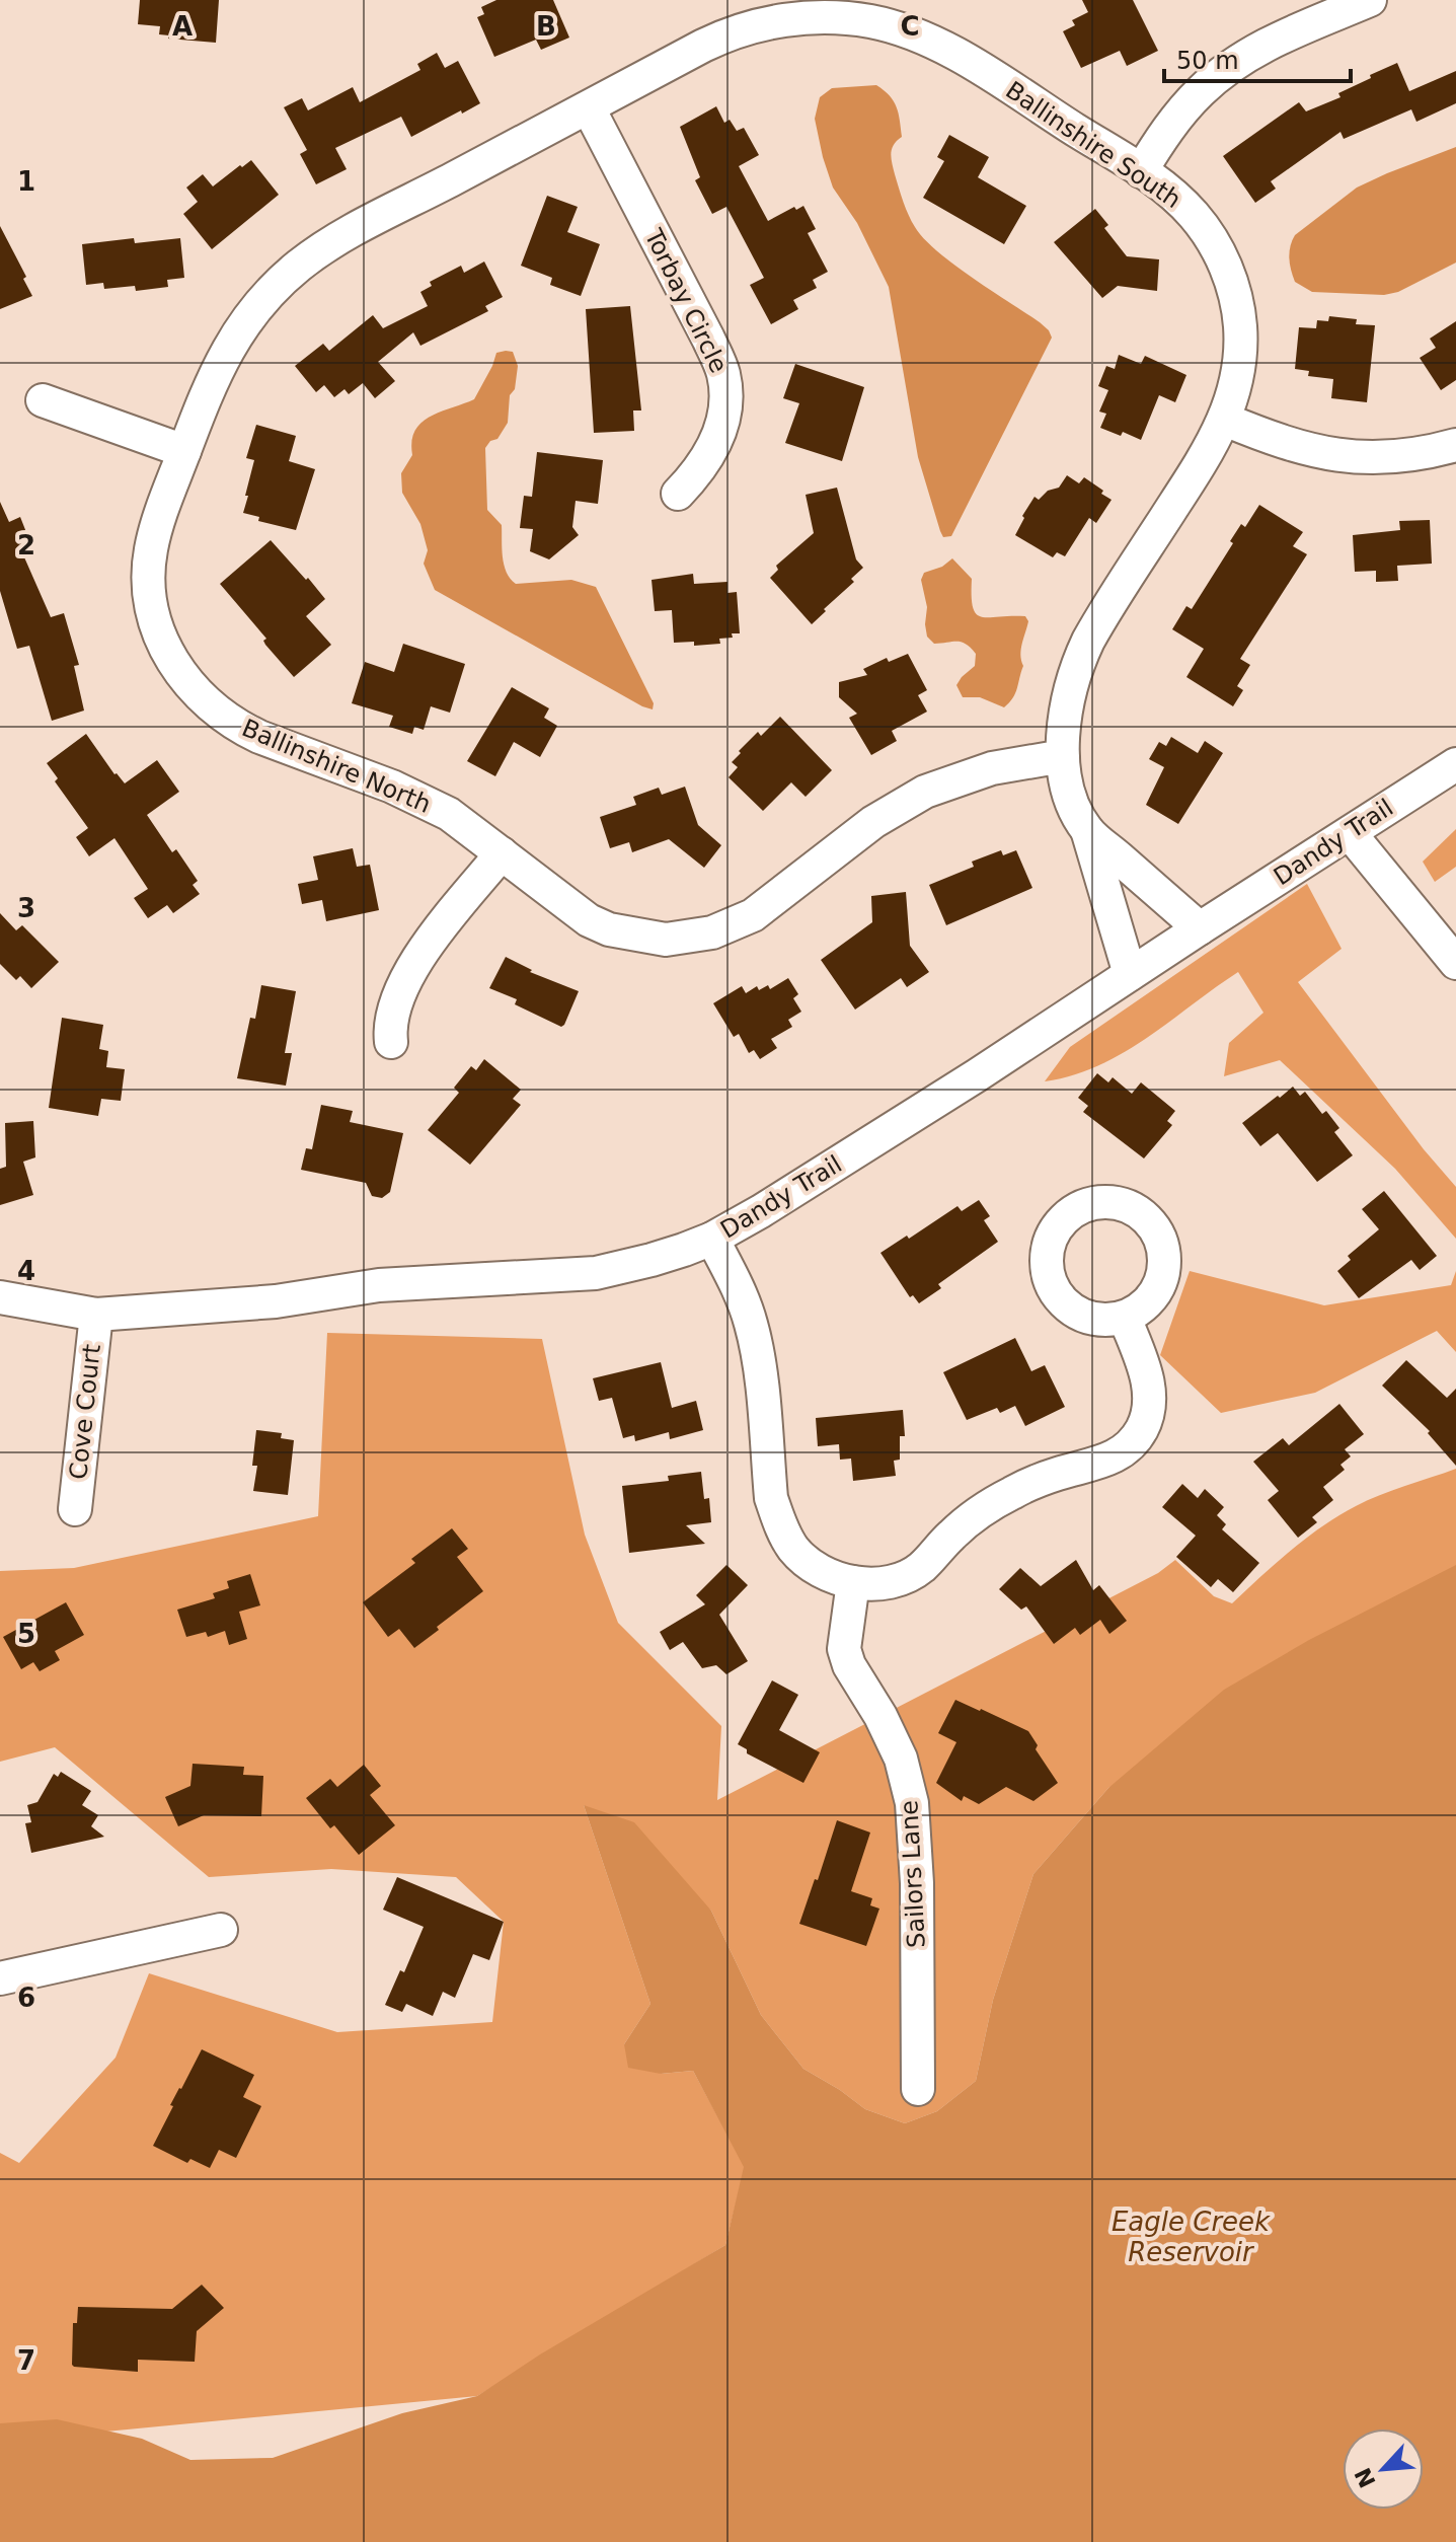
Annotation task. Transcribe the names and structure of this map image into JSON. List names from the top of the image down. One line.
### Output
{"streets":{"street":["Ballinshire South","Torbay Circle","Ballinshire North","Dandy Trail","Cove Court","Sailors Lane"]},"crossings":[["Ballinshire South","Torbay Circle"],["Ballinshire South","Ballinshire North"],["Ballinshire South","Dandy Trail"],["Torbay Circle","Ballinshire North"],["Dandy Trail","Cove Court"]],"water":["Eagle Creek Reservoir"],"scale_bar":"50 m","north":"bottom left","grid":{"columns":["A","B","C"],"rows":["1","2","3","4","5","6","7"]}}
